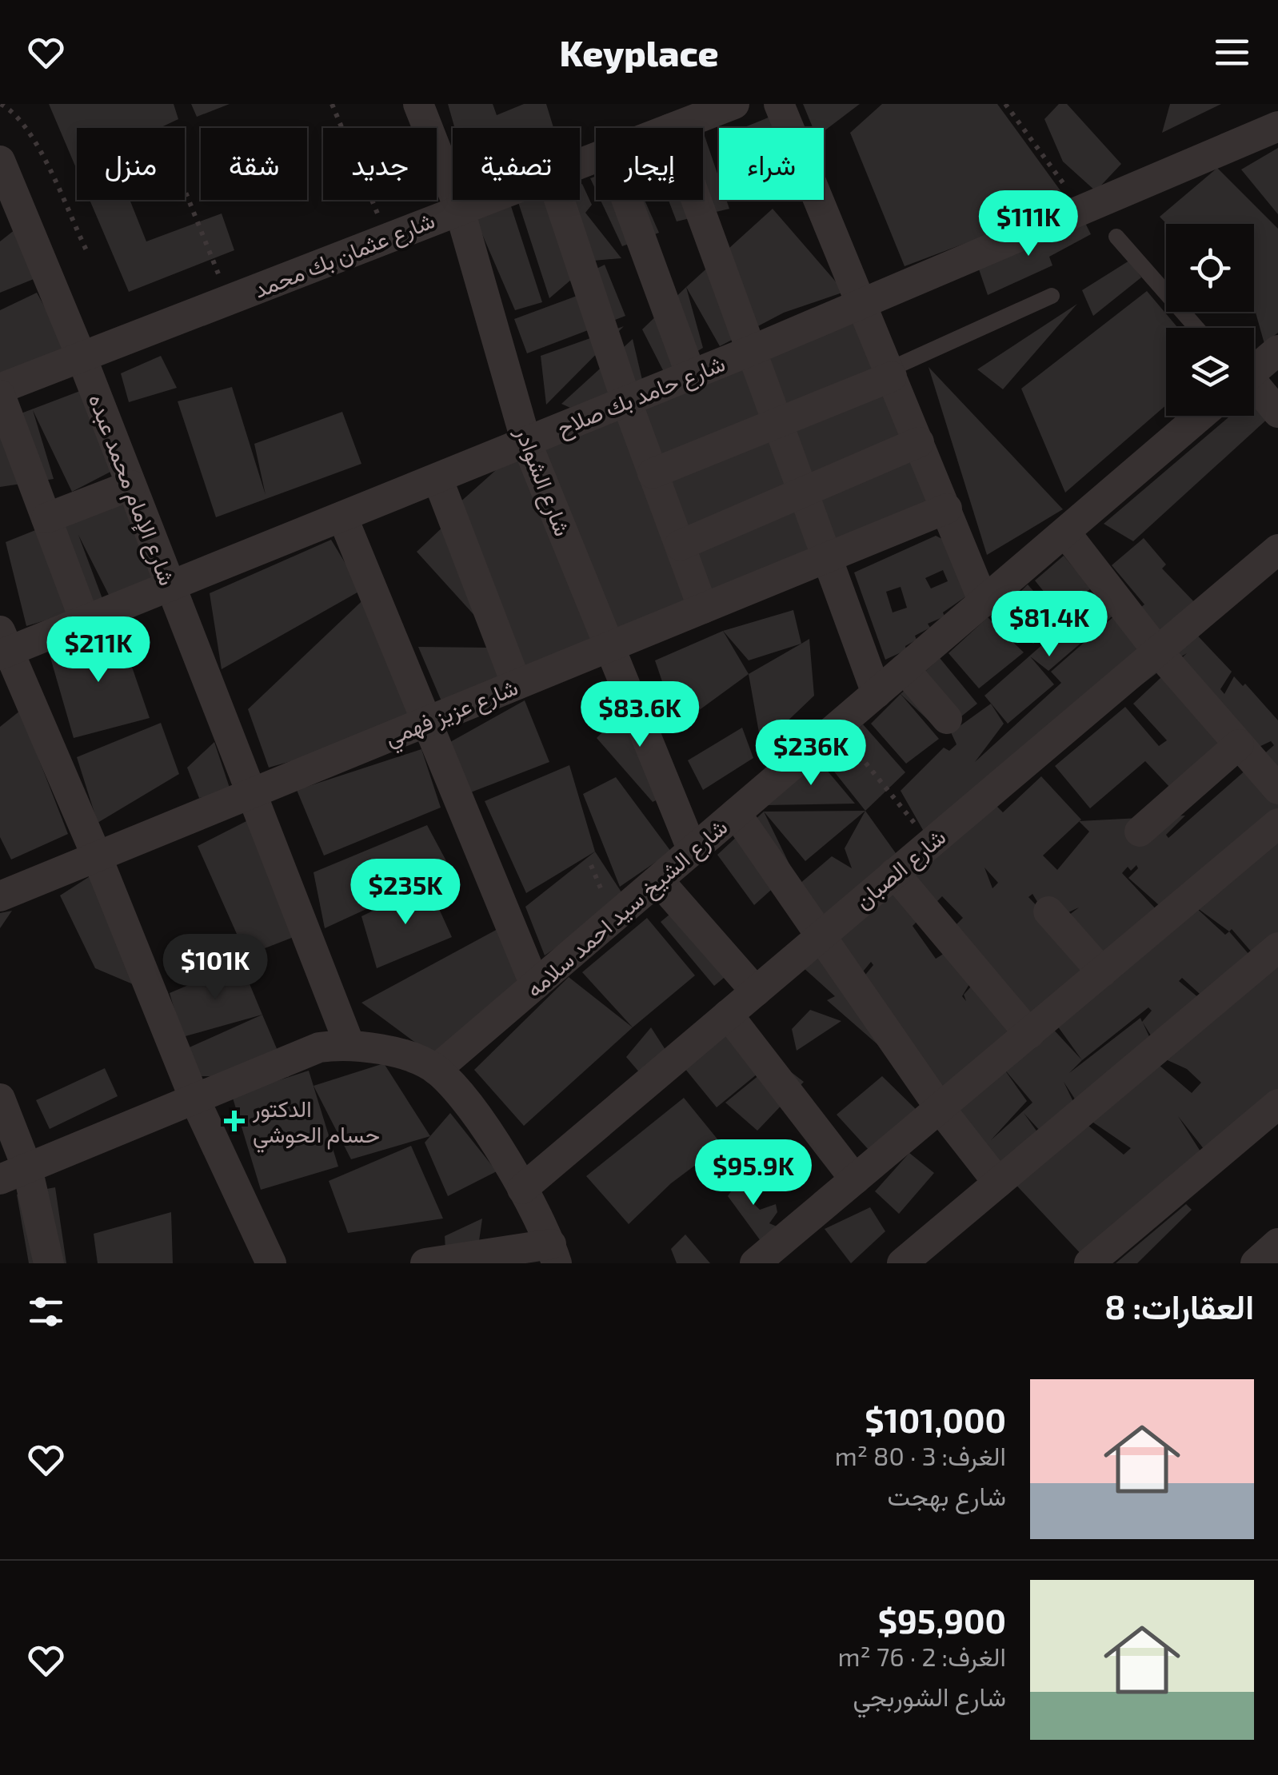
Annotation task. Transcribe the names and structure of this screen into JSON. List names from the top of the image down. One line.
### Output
{"streets":{"street":["شارع عثمان بك محمد","شارع حامد بك صلاح","شارع الشوادر","شارع الإمام محمد عبده","شارع عزيز فهمي","شارع الصبان","شارع الشيخ سيد احمد سلامه"]},"crossings":[["شارع عثمان بك محمد","شارع الشوادر"],["شارع عثمان بك محمد","شارع الإمام محمد عبده"],["شارع حامد بك صلاح","شارع الشوادر"],["شارع حامد بك صلاح","شارع الإمام محمد عبده"],["شارع الشوادر","شارع عزيز فهمي"],["شارع الشوادر","شارع الشيخ سيد احمد سلامه"],["شارع الإمام محمد عبده","شارع عزيز فهمي"]],"places":{"health":["الدكتور حسام الحوشي"]},"page":{"header":"Keyplace","chip":["شراء","إيجار","تصفية","جديد","شقة","منزل"],"price":["$111K","$81.4K","$211K","$83.6K","$236K","$235K","$101K","$95.9K"],"heading":"العقارات: 8","list":[{"name":"$101,000","note":"الغرف: 3 · 80 m² · شارع بهجت"},{"name":"$95,900","note":"الغرف: 2 · 76 m² · شارع الشوربجي"}]}}
